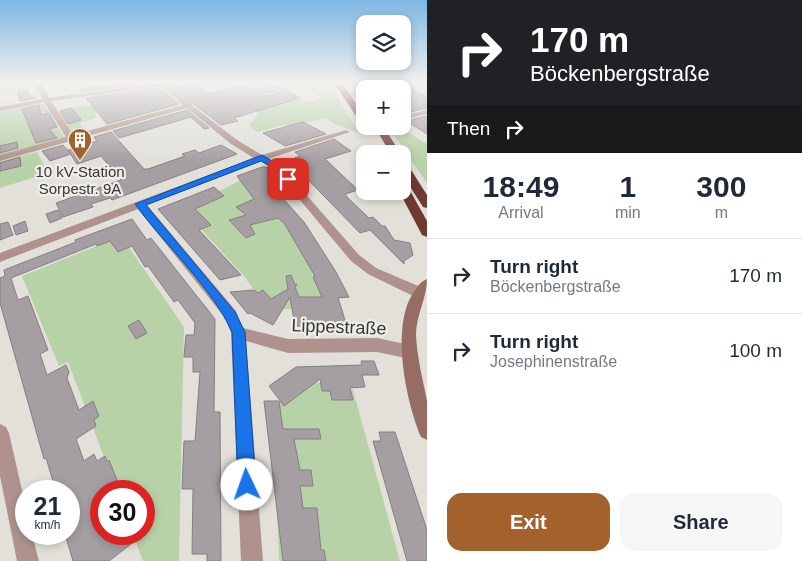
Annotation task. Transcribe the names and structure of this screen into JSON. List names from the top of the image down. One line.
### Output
{"streets":{"street":["Lippestraße"]},"places":{"building":["10 kV-Station Sorpestr. 9A"]},"page":{"turn":["170 m","Böckenbergstraße"],"map_buttons":["+","−"],"then":"Then","eta":["18:49","Arrival","1","min","300","m"],"list":[{"name":"Turn right","note":"Böckenbergstraße","value":"170 m"},{"name":"Turn right","note":"Josephinenstraße","value":"100 m"}],"speed":"21 km/h","limit":"30","buttons":["Exit","Share"]}}
